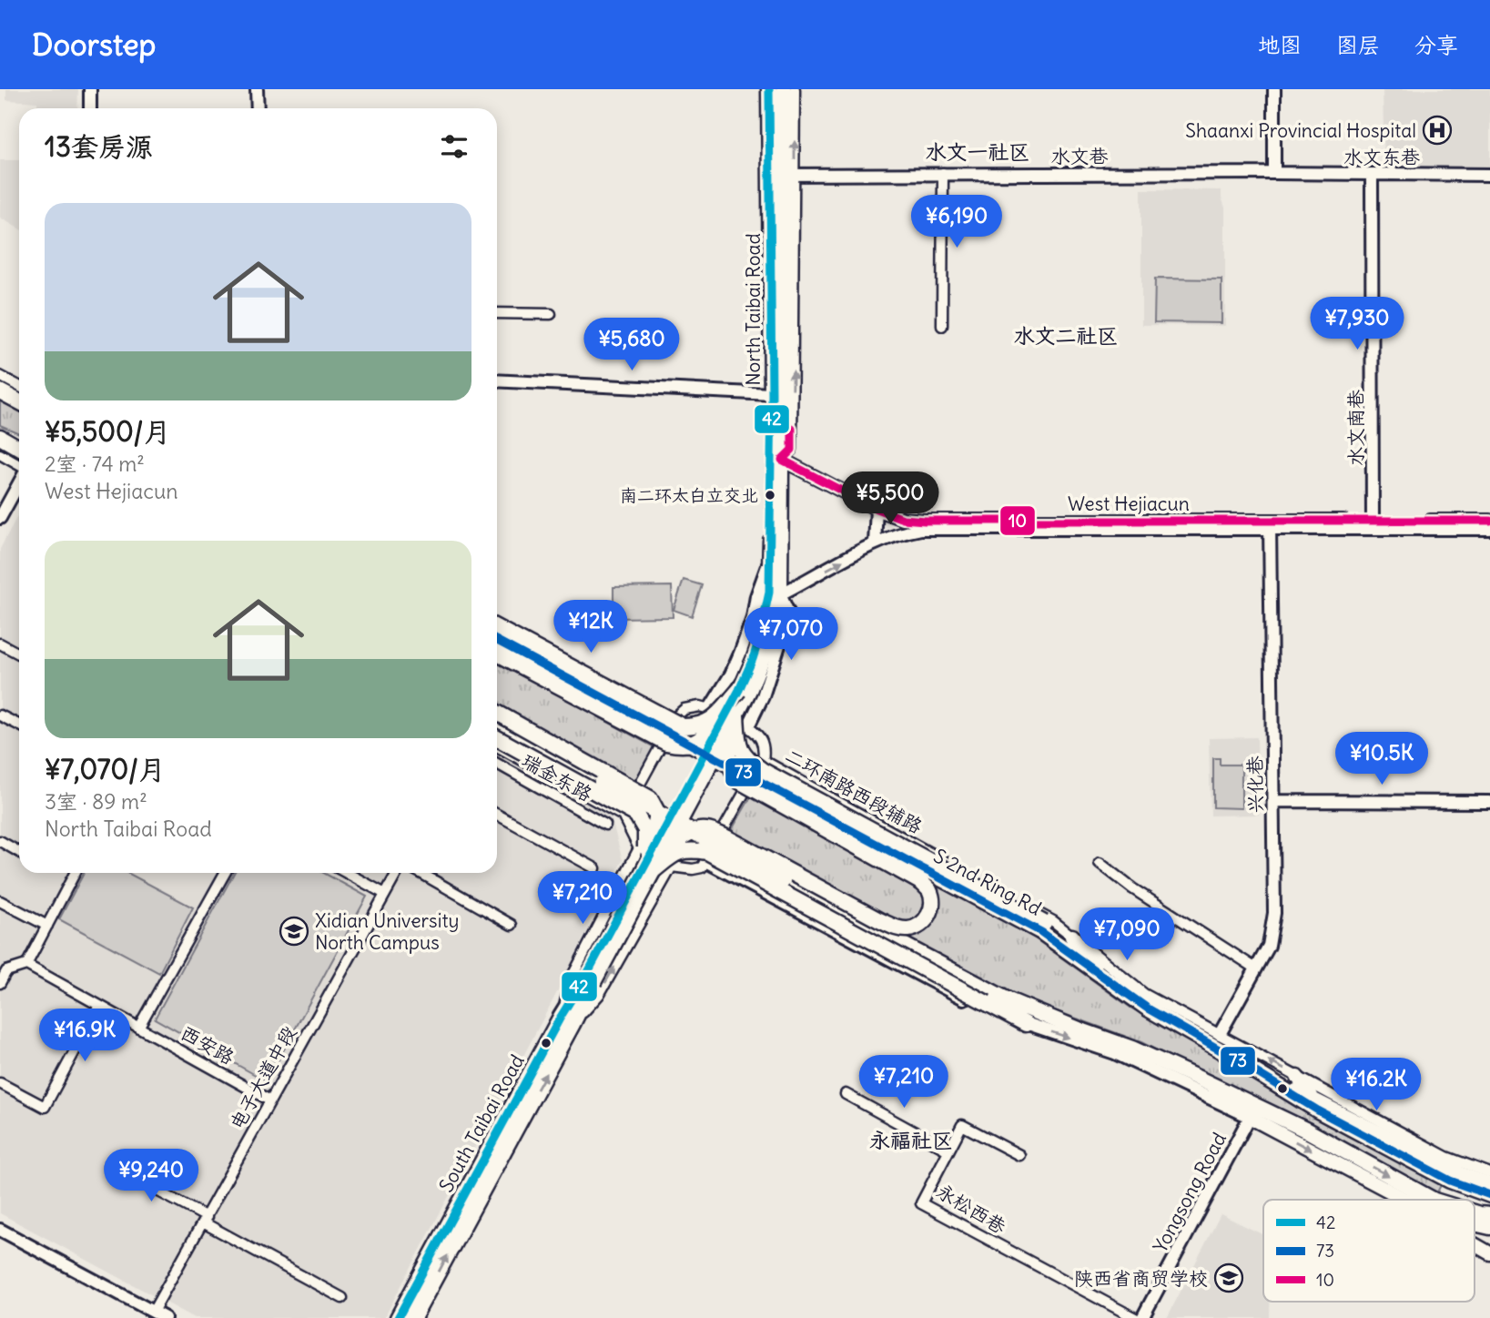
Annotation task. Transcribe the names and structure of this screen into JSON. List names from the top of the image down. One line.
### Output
{"streets":{"main road":["North Taibai Road","S 2nd Ring Rd","South Taibai Road"],"street":["水文巷","水文东巷","水文南巷","West Hejiacun","瑞金东路","兴化巷","二环南路西段辅路","西安路","电子大道中段","Yongsong Road","永松西巷"]},"crossings":[["水文巷","水文东巷"],["水文巷","North Taibai Road"],["水文东巷","水文南巷"],["North Taibai Road","West Hejiacun"],["North Taibai Road","South Taibai Road"],["水文南巷","West Hejiacun"],["West Hejiacun","兴化巷"],["兴化巷","二环南路西段辅路"],["西安路","电子大道中段"]],"districts":["水文一社区","水文二社区","永福社区"],"places":{"hospital":["Shaanxi Provincial Hospital"],"other":["南二环太白立交北"],"school or university":["Xidian University North Campus","陕西省商贸学校"]},"lines":["transit line 42","transit line 10","transit line 73"],"legend":["42","73","10"],"page":{"header":"Doorstep","nav":["地图","图层","分享"],"heading":"13套房源","list":[{"name":"¥5,500/月","note":"2室 · 74 m² · West Hejiacun"},{"name":"¥7,070/月","note":"3室 · 89 m² · North Taibai Road"}],"price":["¥6,190","¥7,930","¥5,680","¥5,500","¥12K","¥7,070","¥10.5K","¥7,210","¥7,090","¥16.9K","¥7,210","¥16.2K","¥9,240"]}}
